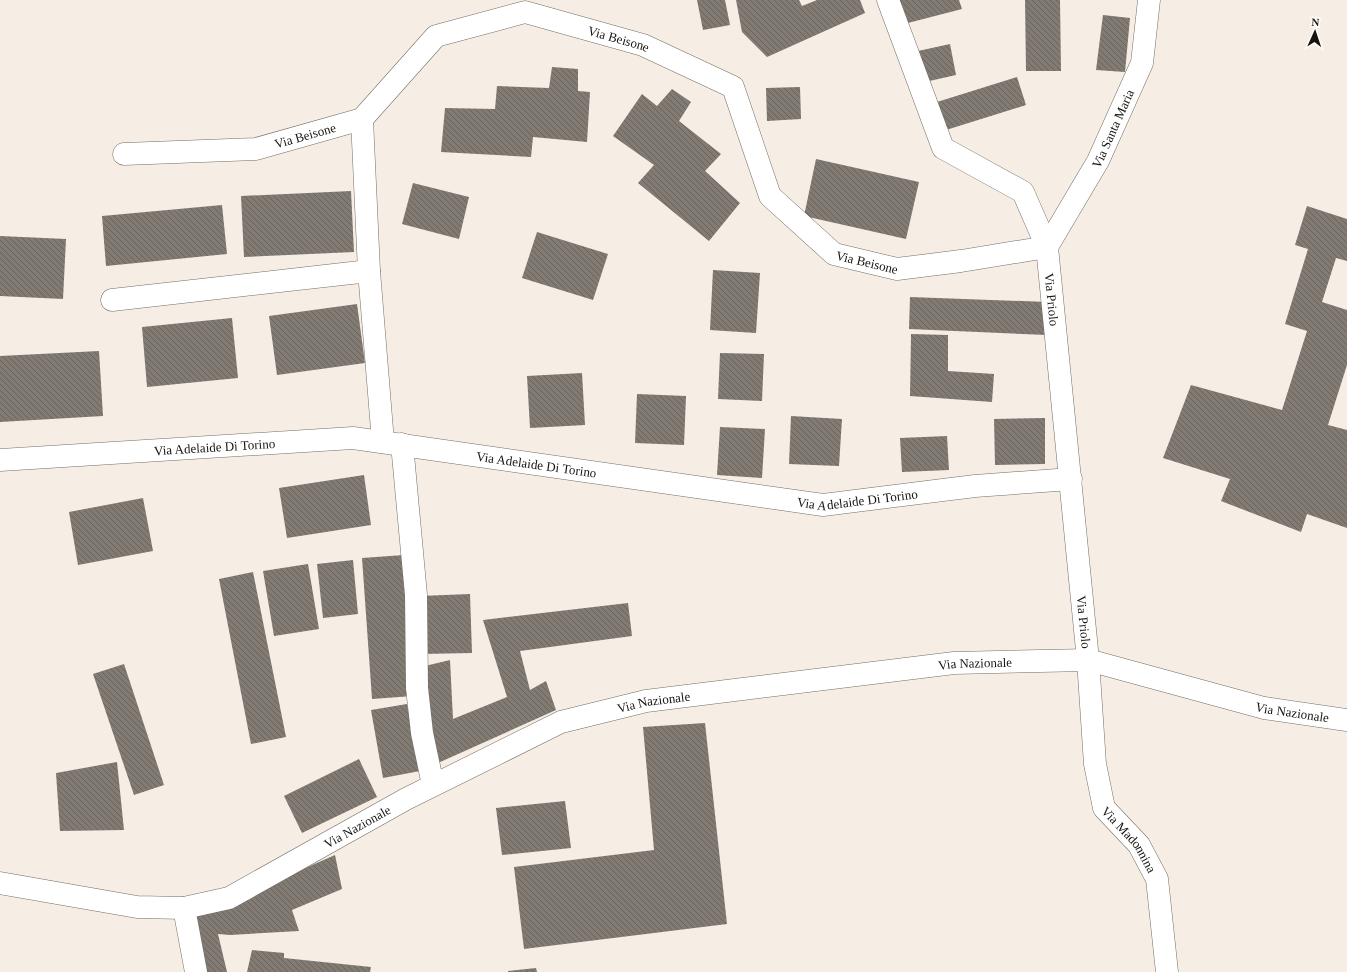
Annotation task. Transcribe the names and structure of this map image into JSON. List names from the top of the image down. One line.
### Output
{"streets":{"street":["Via Beisone","Via Santa Maria","Via Priolo","Via Adelaide Di Torino","Via Nazionale","Via Madonnina"]},"crossings":[["Via Beisone","Via Santa Maria"],["Via Beisone","Via Priolo"],["Via Santa Maria","Via Priolo"],["Via Priolo","Via Adelaide Di Torino"],["Via Priolo","Via Nazionale"],["Via Priolo","Via Madonnina"],["Via Nazionale","Via Madonnina"]],"north":"top"}
